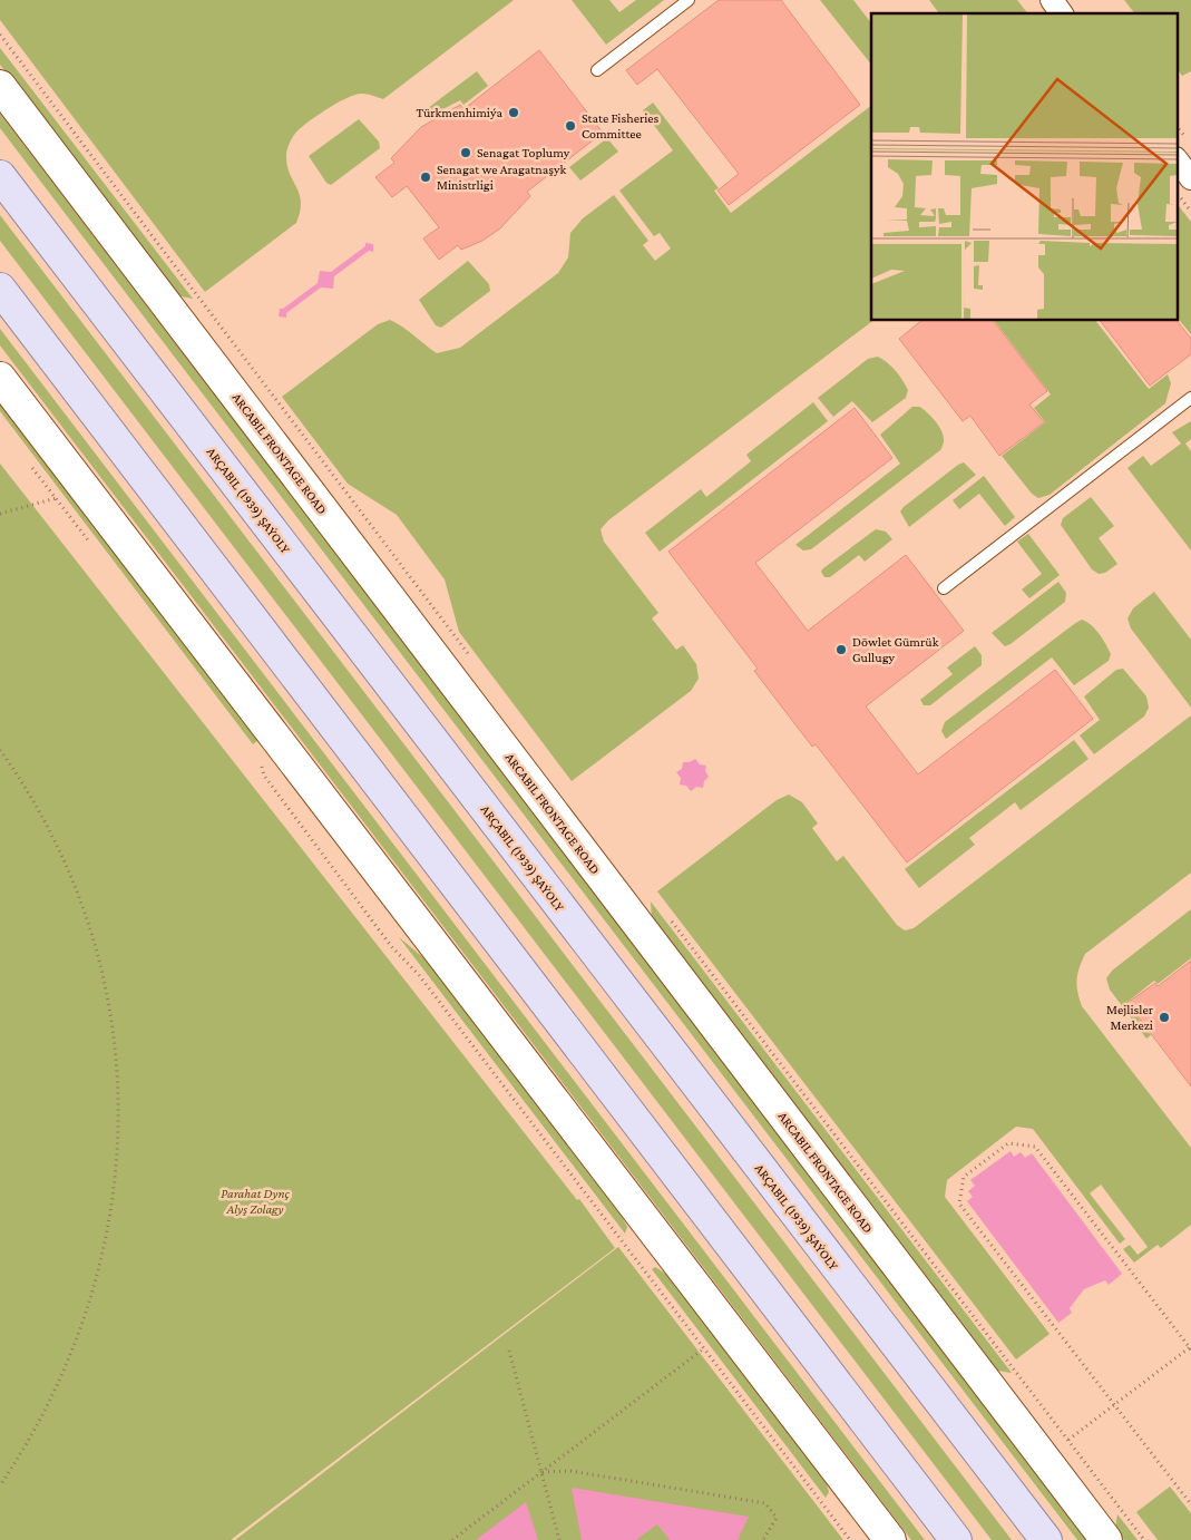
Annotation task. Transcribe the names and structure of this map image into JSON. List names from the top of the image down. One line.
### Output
{"streets":{"main road":["ARÇABIL (1939) ŞAÝOLY"],"street":["ARCABIL FRONTAGE ROAD"]},"parks":["Parahat Dynç Alyş Zolagy"],"places":["Türkmenhimiýa","State Fisheries Committee","Senagat Toplumy","Senagat we Aragatnaşyk Ministrligi","Döwlet Gümrük Gullugy","Mejlisler Merkezi"]}
